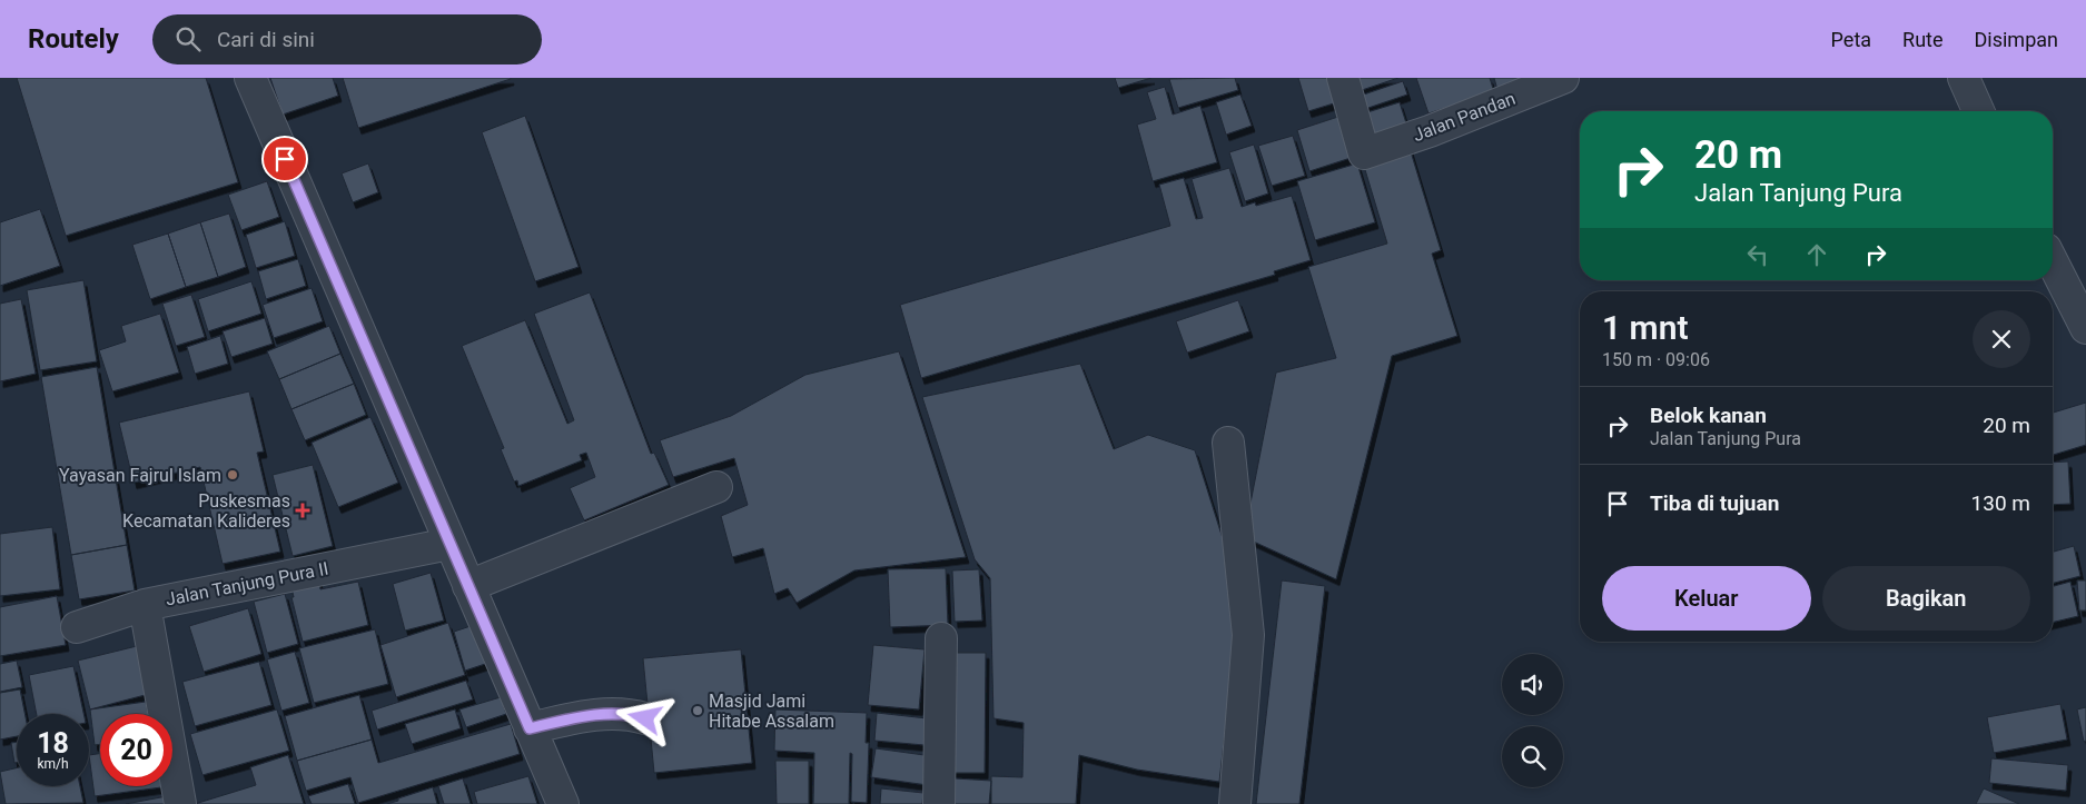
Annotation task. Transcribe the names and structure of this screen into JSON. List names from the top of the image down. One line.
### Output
{"streets":{"street":["Jalan Pandan","Jalan Tanjung Pura II"]},"places":{"other":["Yayasan Fajrul Islam","Masjid Jami Hitabe Assalam"],"health":["Puskesmas Kecamatan Kalideres"]},"page":{"header":"Routely","search":"Cari di sini","nav":["Peta","Rute","Disimpan"],"turn":["20 m","Jalan Tanjung Pura"],"heading":["1 mnt","150 m · 09:06"],"list":[{"name":"Belok kanan","note":"Jalan Tanjung Pura","value":"20 m"},{"name":"Tiba di tujuan","value":"130 m"}],"buttons":["Keluar","Bagikan"],"speed":"18 km/h","limit":"20"}}
